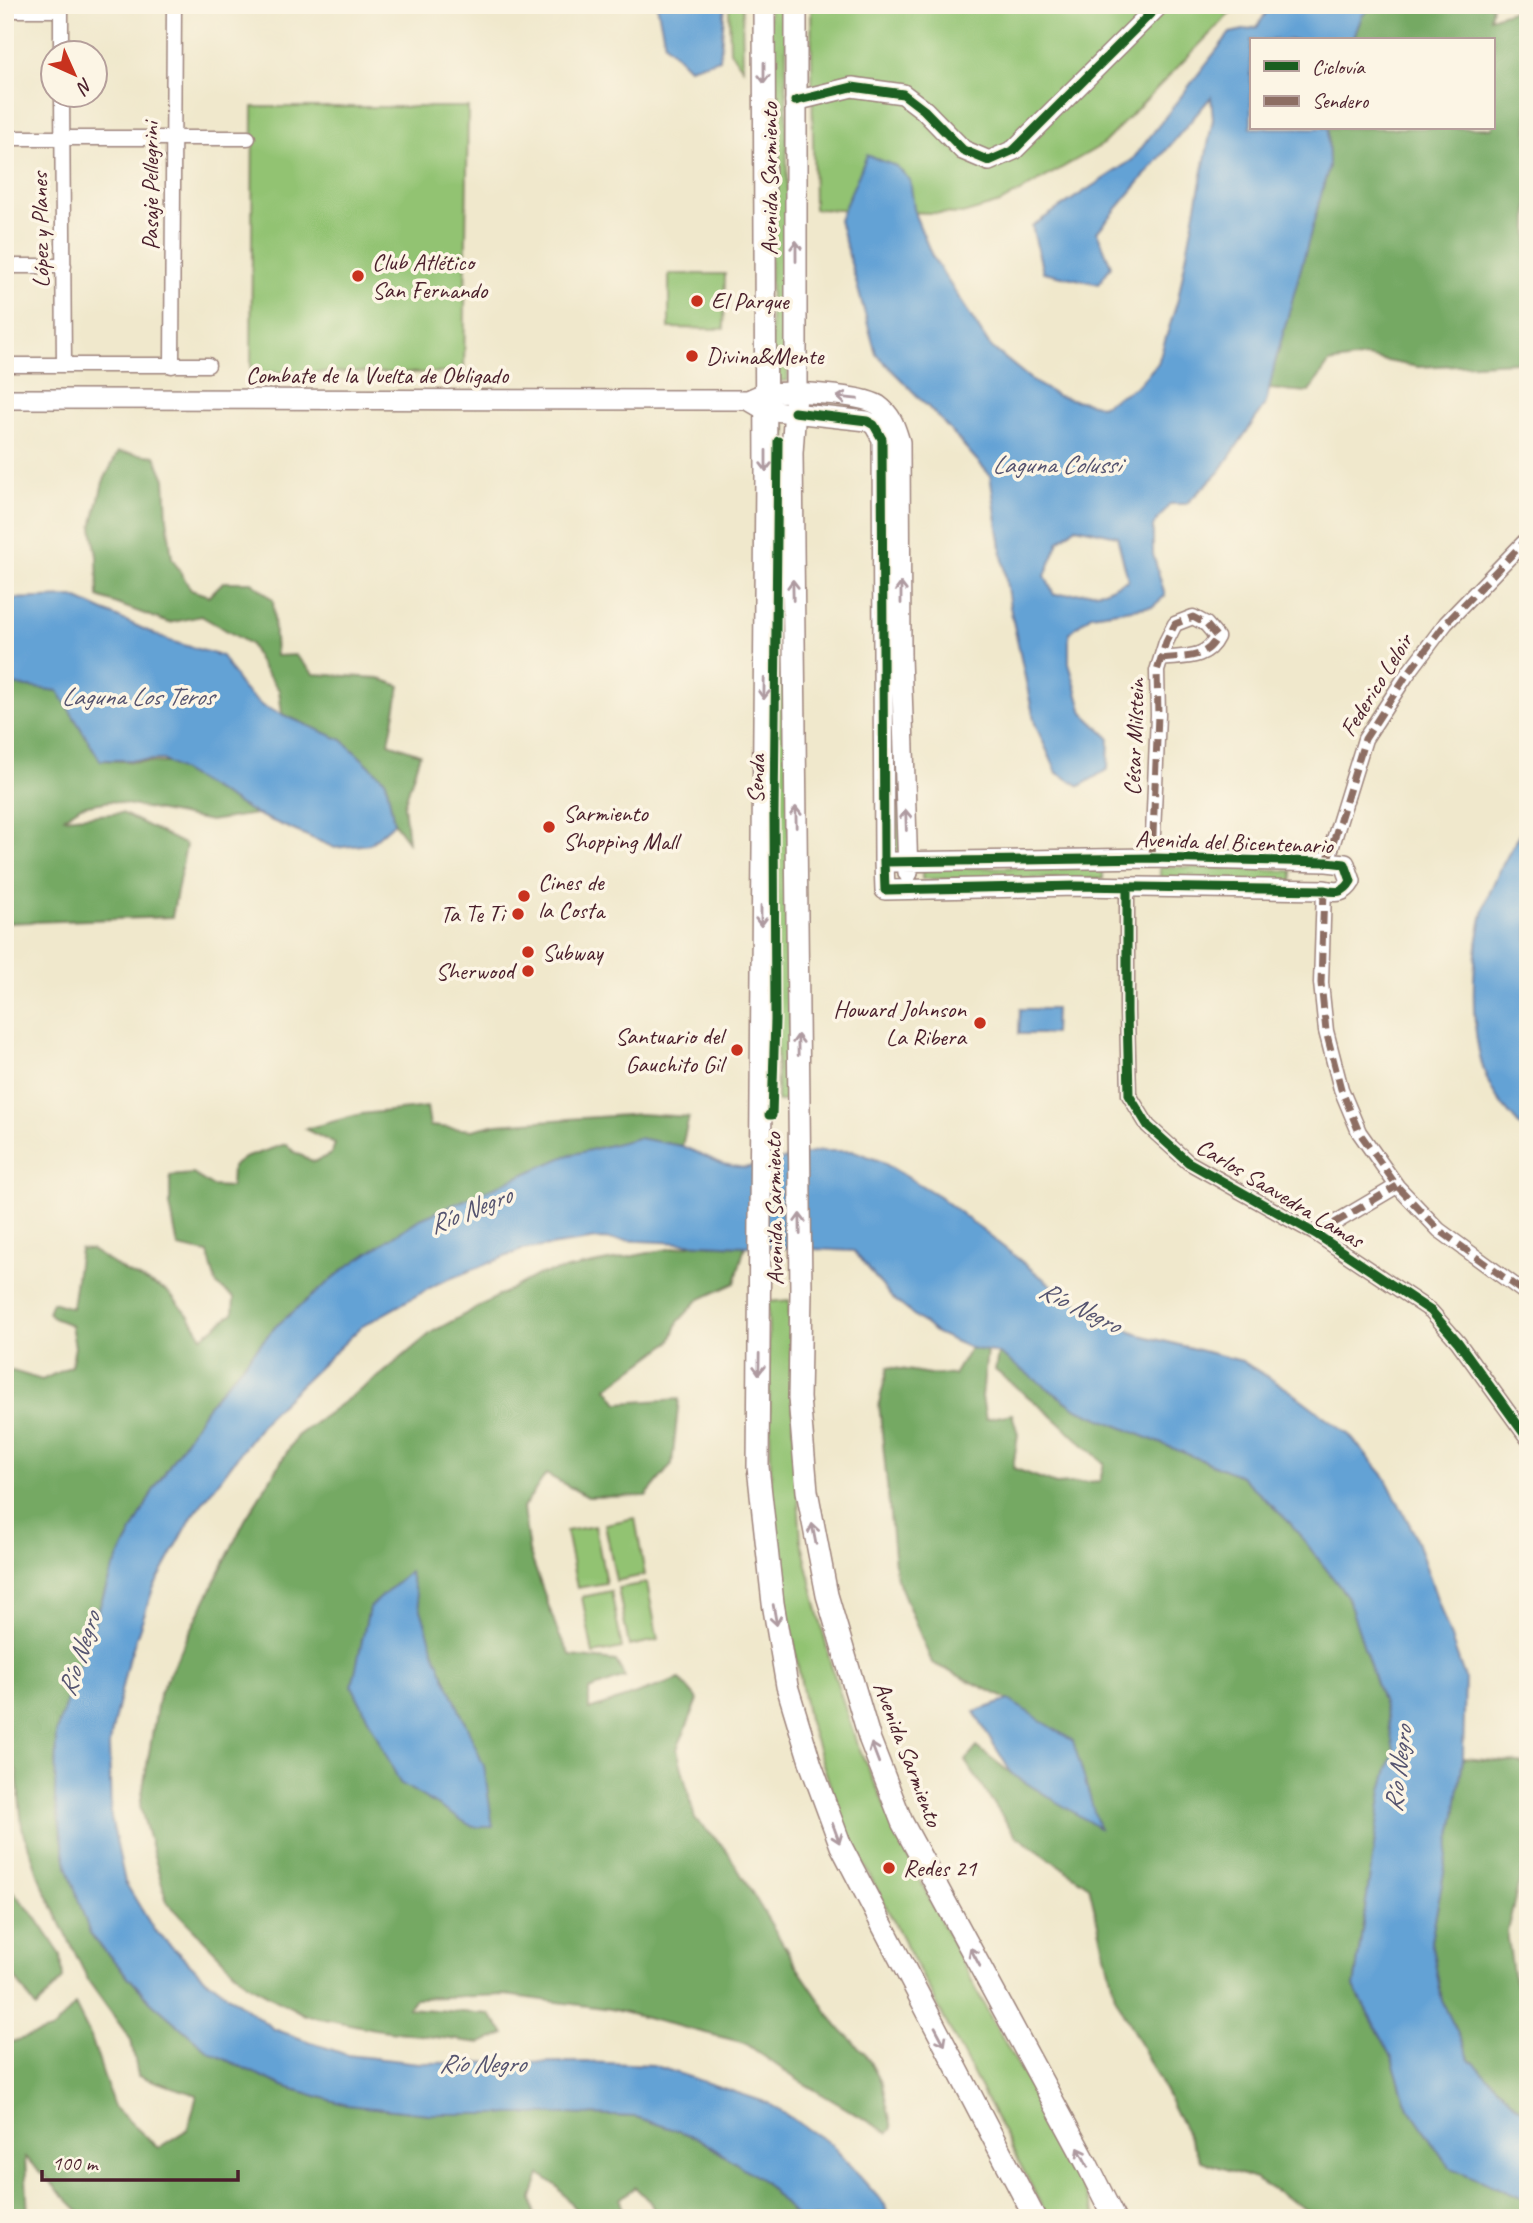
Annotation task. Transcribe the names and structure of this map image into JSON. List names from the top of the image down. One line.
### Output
{"streets":{"main road":["Avenida Sarmiento"],"street":["Pasaje Pellegrini","López y Planes","Combate de la Vuelta de Obligado","Federico Leloir","César Milstein","Avenida del Bicentenario","Carlos Saavedra Lamas"],"cycle path":["Senda"]},"crossings":[["Avenida Sarmiento","Combate de la Vuelta de Obligado"],["Federico Leloir","Avenida del Bicentenario"],["César Milstein","Avenida del Bicentenario"],["Avenida del Bicentenario","Carlos Saavedra Lamas"]],"water":["Laguna Colussi","Laguna Los Teros","Río Negro"],"places":["Club Atlético San Fernando","El Parque","Divina&Mente","Sarmiento Shopping Mall","Cines de la Costa","Ta Te Ti","Subway","Sherwood","Howard Johnson La Ribera","Santuario del Gauchito Gil","Redes 21"],"legend":["Ciclovía","Sendero"],"scale_bar":"100 m","north":"bottom right"}
